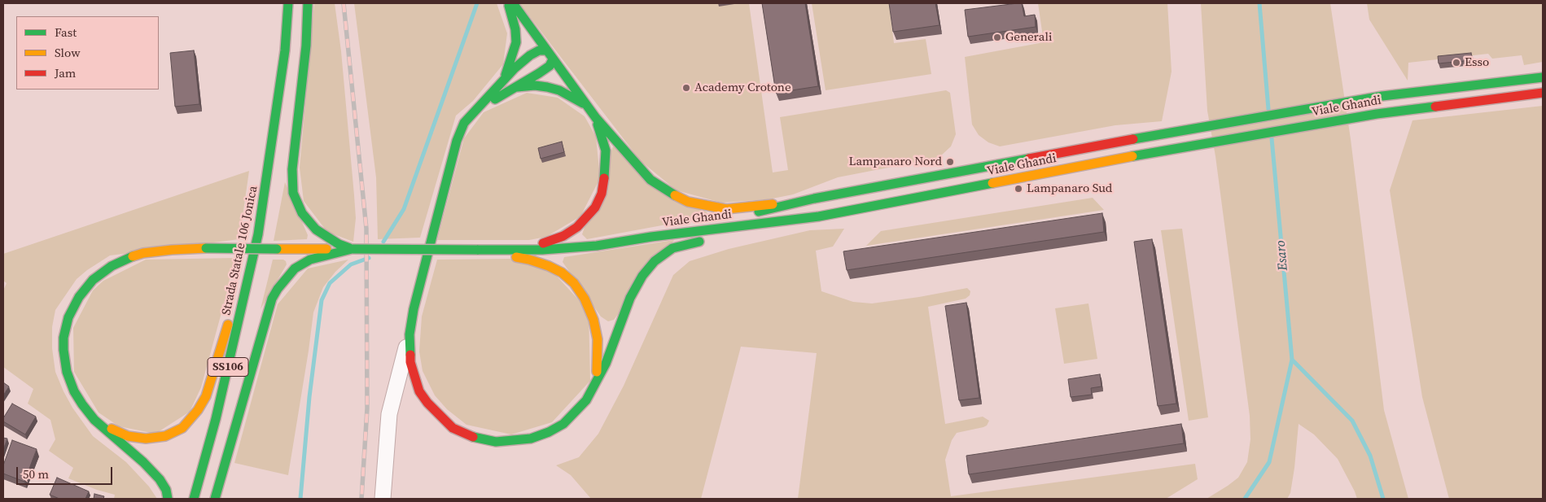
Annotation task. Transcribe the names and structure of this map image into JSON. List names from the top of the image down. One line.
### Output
{"streets":{"main road":["Viale Ghandi","Strada Statale 106 Jonica","SS106"]},"water":["Esaro"],"places":["Generali","Esso","Academy Crotone","Lampanaro Nord","Lampanaro Sud"],"legend":["Fast","Slow","Jam"],"scale_bar":"50 m"}
